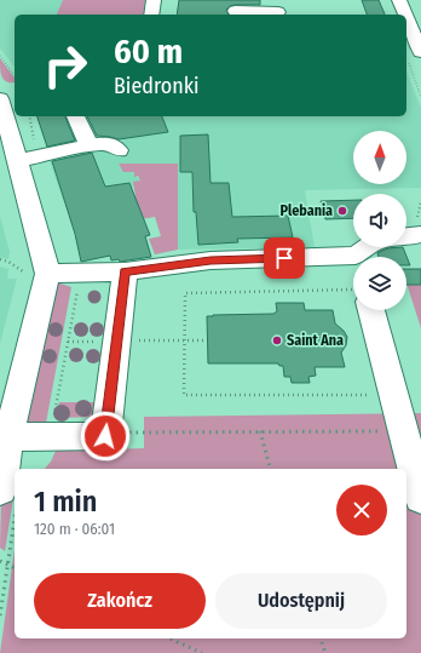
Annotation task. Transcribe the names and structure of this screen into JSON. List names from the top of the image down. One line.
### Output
{"places":["Plebania","Saint Ana"],"north":"top","page":{"turn":["60 m","Biedronki"],"heading":["1 min","120 m · 06:01"],"buttons":["Zakończ","Udostępnij"]}}
